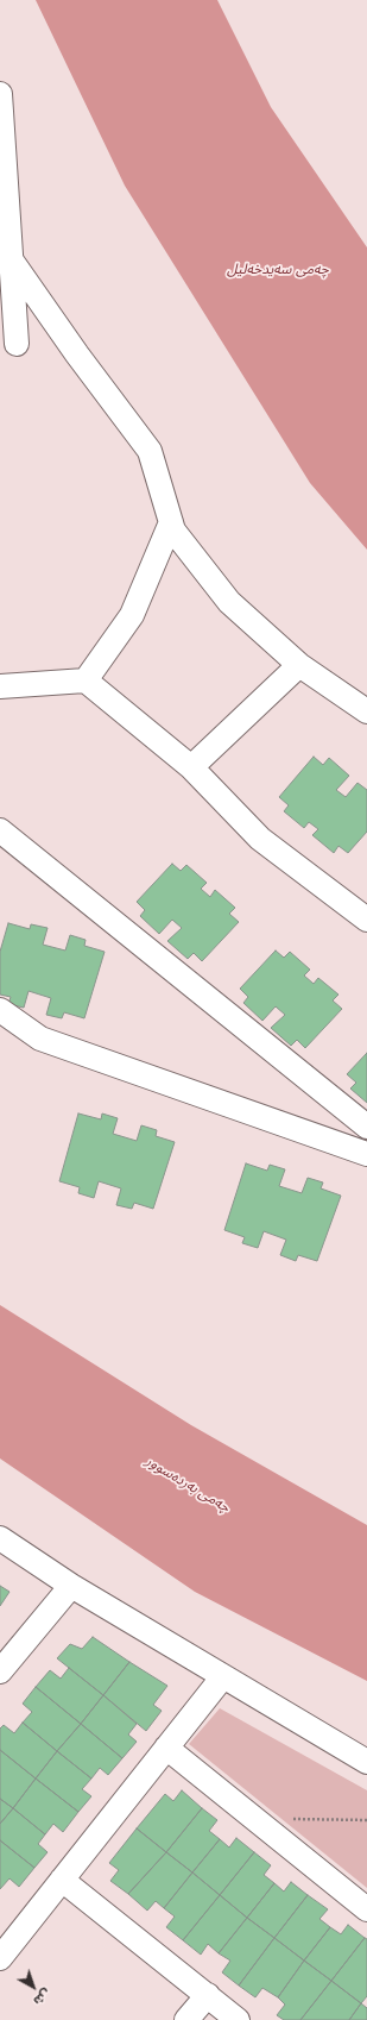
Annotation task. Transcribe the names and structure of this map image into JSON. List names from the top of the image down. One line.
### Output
{"water":["چەمی سەیدخەلیل","چەمی بەردەسوور"],"north":"bottom right"}
